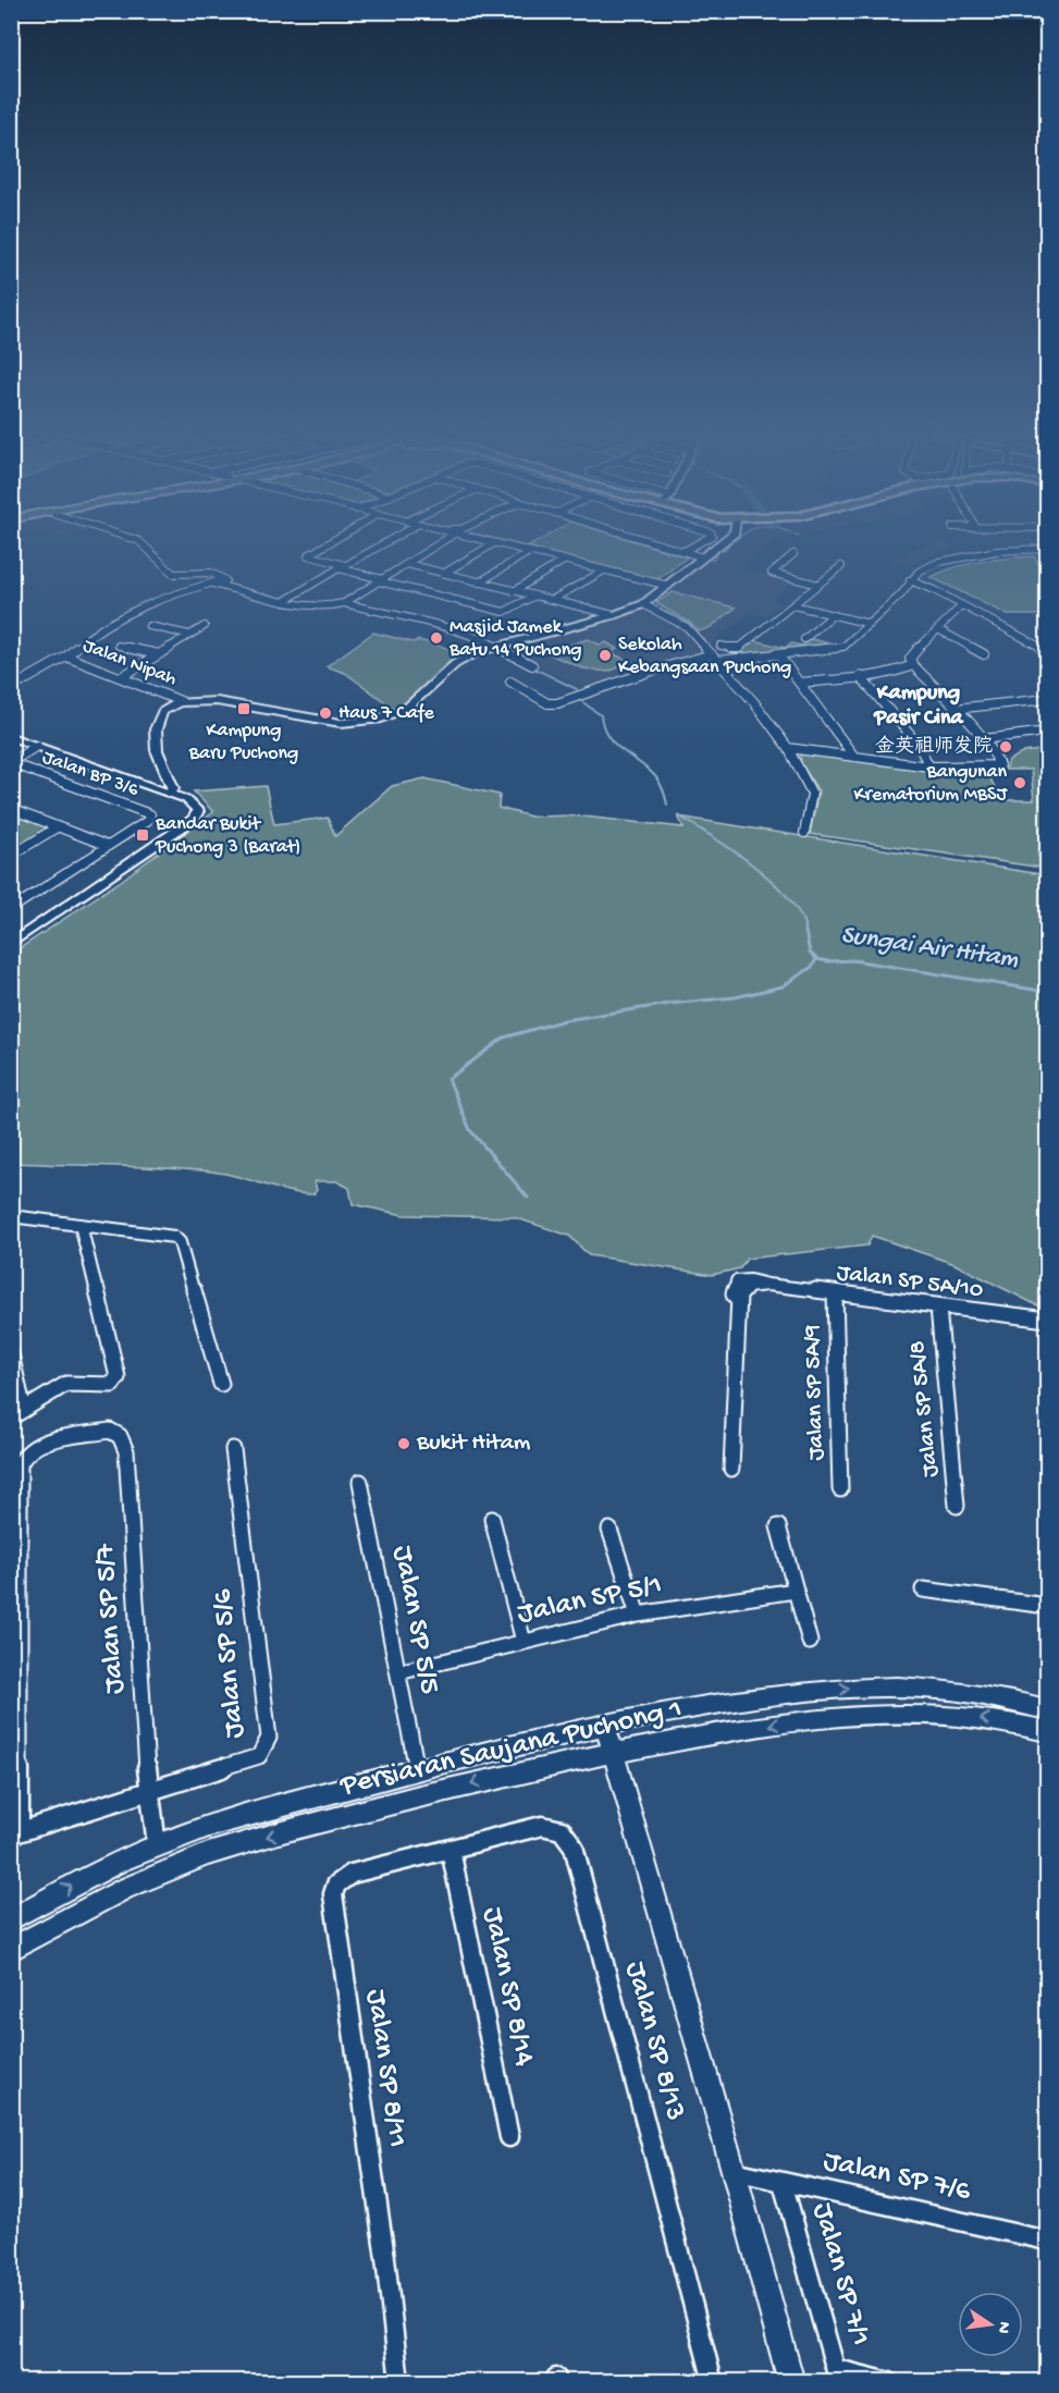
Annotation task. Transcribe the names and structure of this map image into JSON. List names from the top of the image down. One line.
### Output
{"streets":{"street":["Jalan Nipah","Jalan BP 3/6","Jalan SP 5A/10","Jalan SP 5A/9","Jalan SP 5A/8","Jalan SP 5/1","Jalan SP 5/7","Jalan SP 5/5","Jalan SP 5/6","Persiaran Saujana Puchong 1","Jalan SP 8/14","Jalan SP 8/13","Jalan SP 8/11","Jalan SP 7/6","Jalan SP 7/1"]},"crossings":[["Jalan SP 5A/10","Jalan SP 5A/9"],["Jalan SP 5A/10","Jalan SP 5A/8"],["Jalan SP 5/1","Jalan SP 5/5"],["Jalan SP 5/7","Jalan SP 5/6"],["Jalan SP 5/7","Persiaran Saujana Puchong 1"],["Jalan SP 5/5","Persiaran Saujana Puchong 1"],["Jalan SP 8/14","Jalan SP 8/13"],["Jalan SP 8/14","Jalan SP 8/11"],["Jalan SP 8/13","Jalan SP 8/11"],["Jalan SP 7/6","Jalan SP 7/1"]],"districts":["Kampung Pasir Cina"],"water":["Sungai Air Hitam"],"places":{"other":["Masjid Jamek Batu 14 Puchong","Sekolah Kebangsaan Puchong","Haus 7 Cafe","金英祖师发院","Bangunan Krematorium MBSJ","Bukit Hitam"],"transit":["Kampung Baru Puchong","Bandar Bukit Puchong 3 (Barat)"]},"north":"right"}
